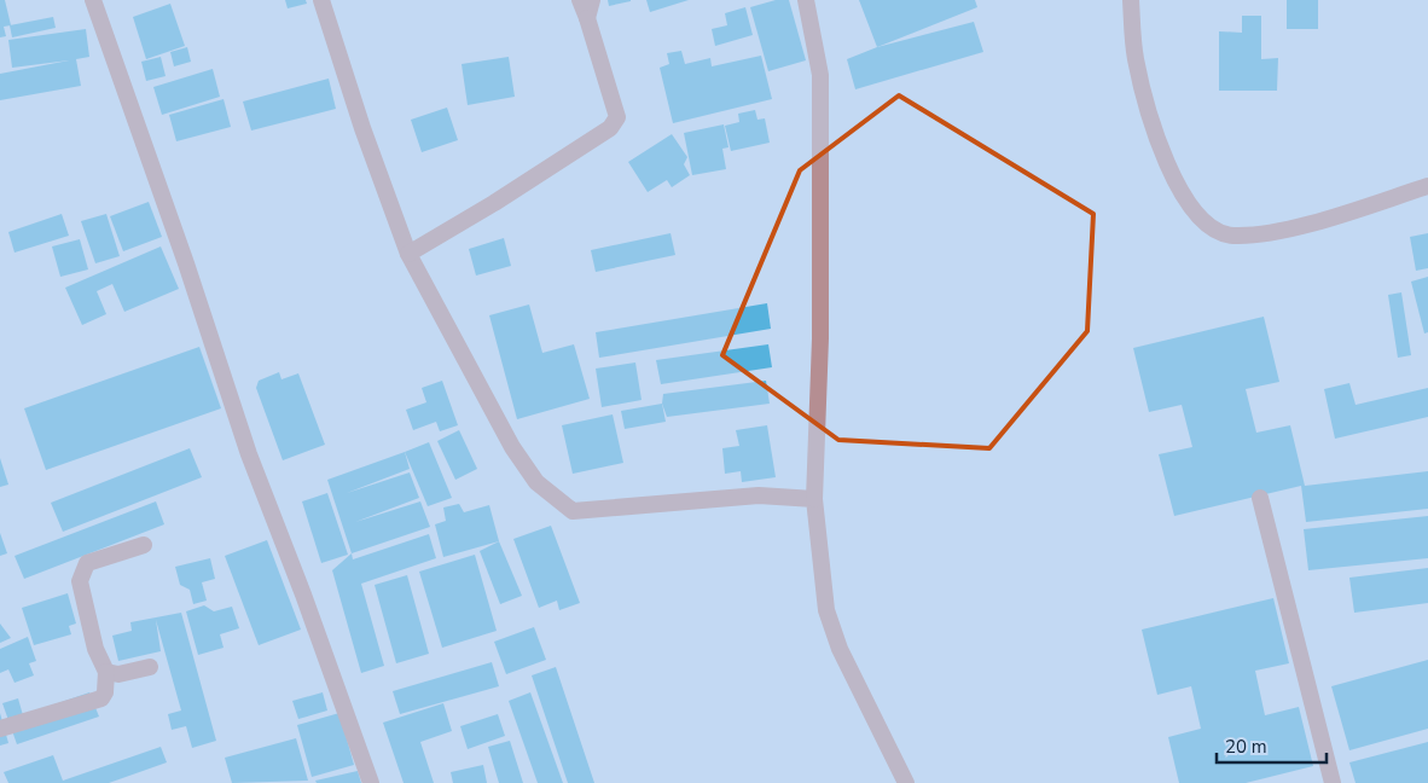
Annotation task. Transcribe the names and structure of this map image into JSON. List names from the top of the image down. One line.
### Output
{"scale_bar":"20 m"}
